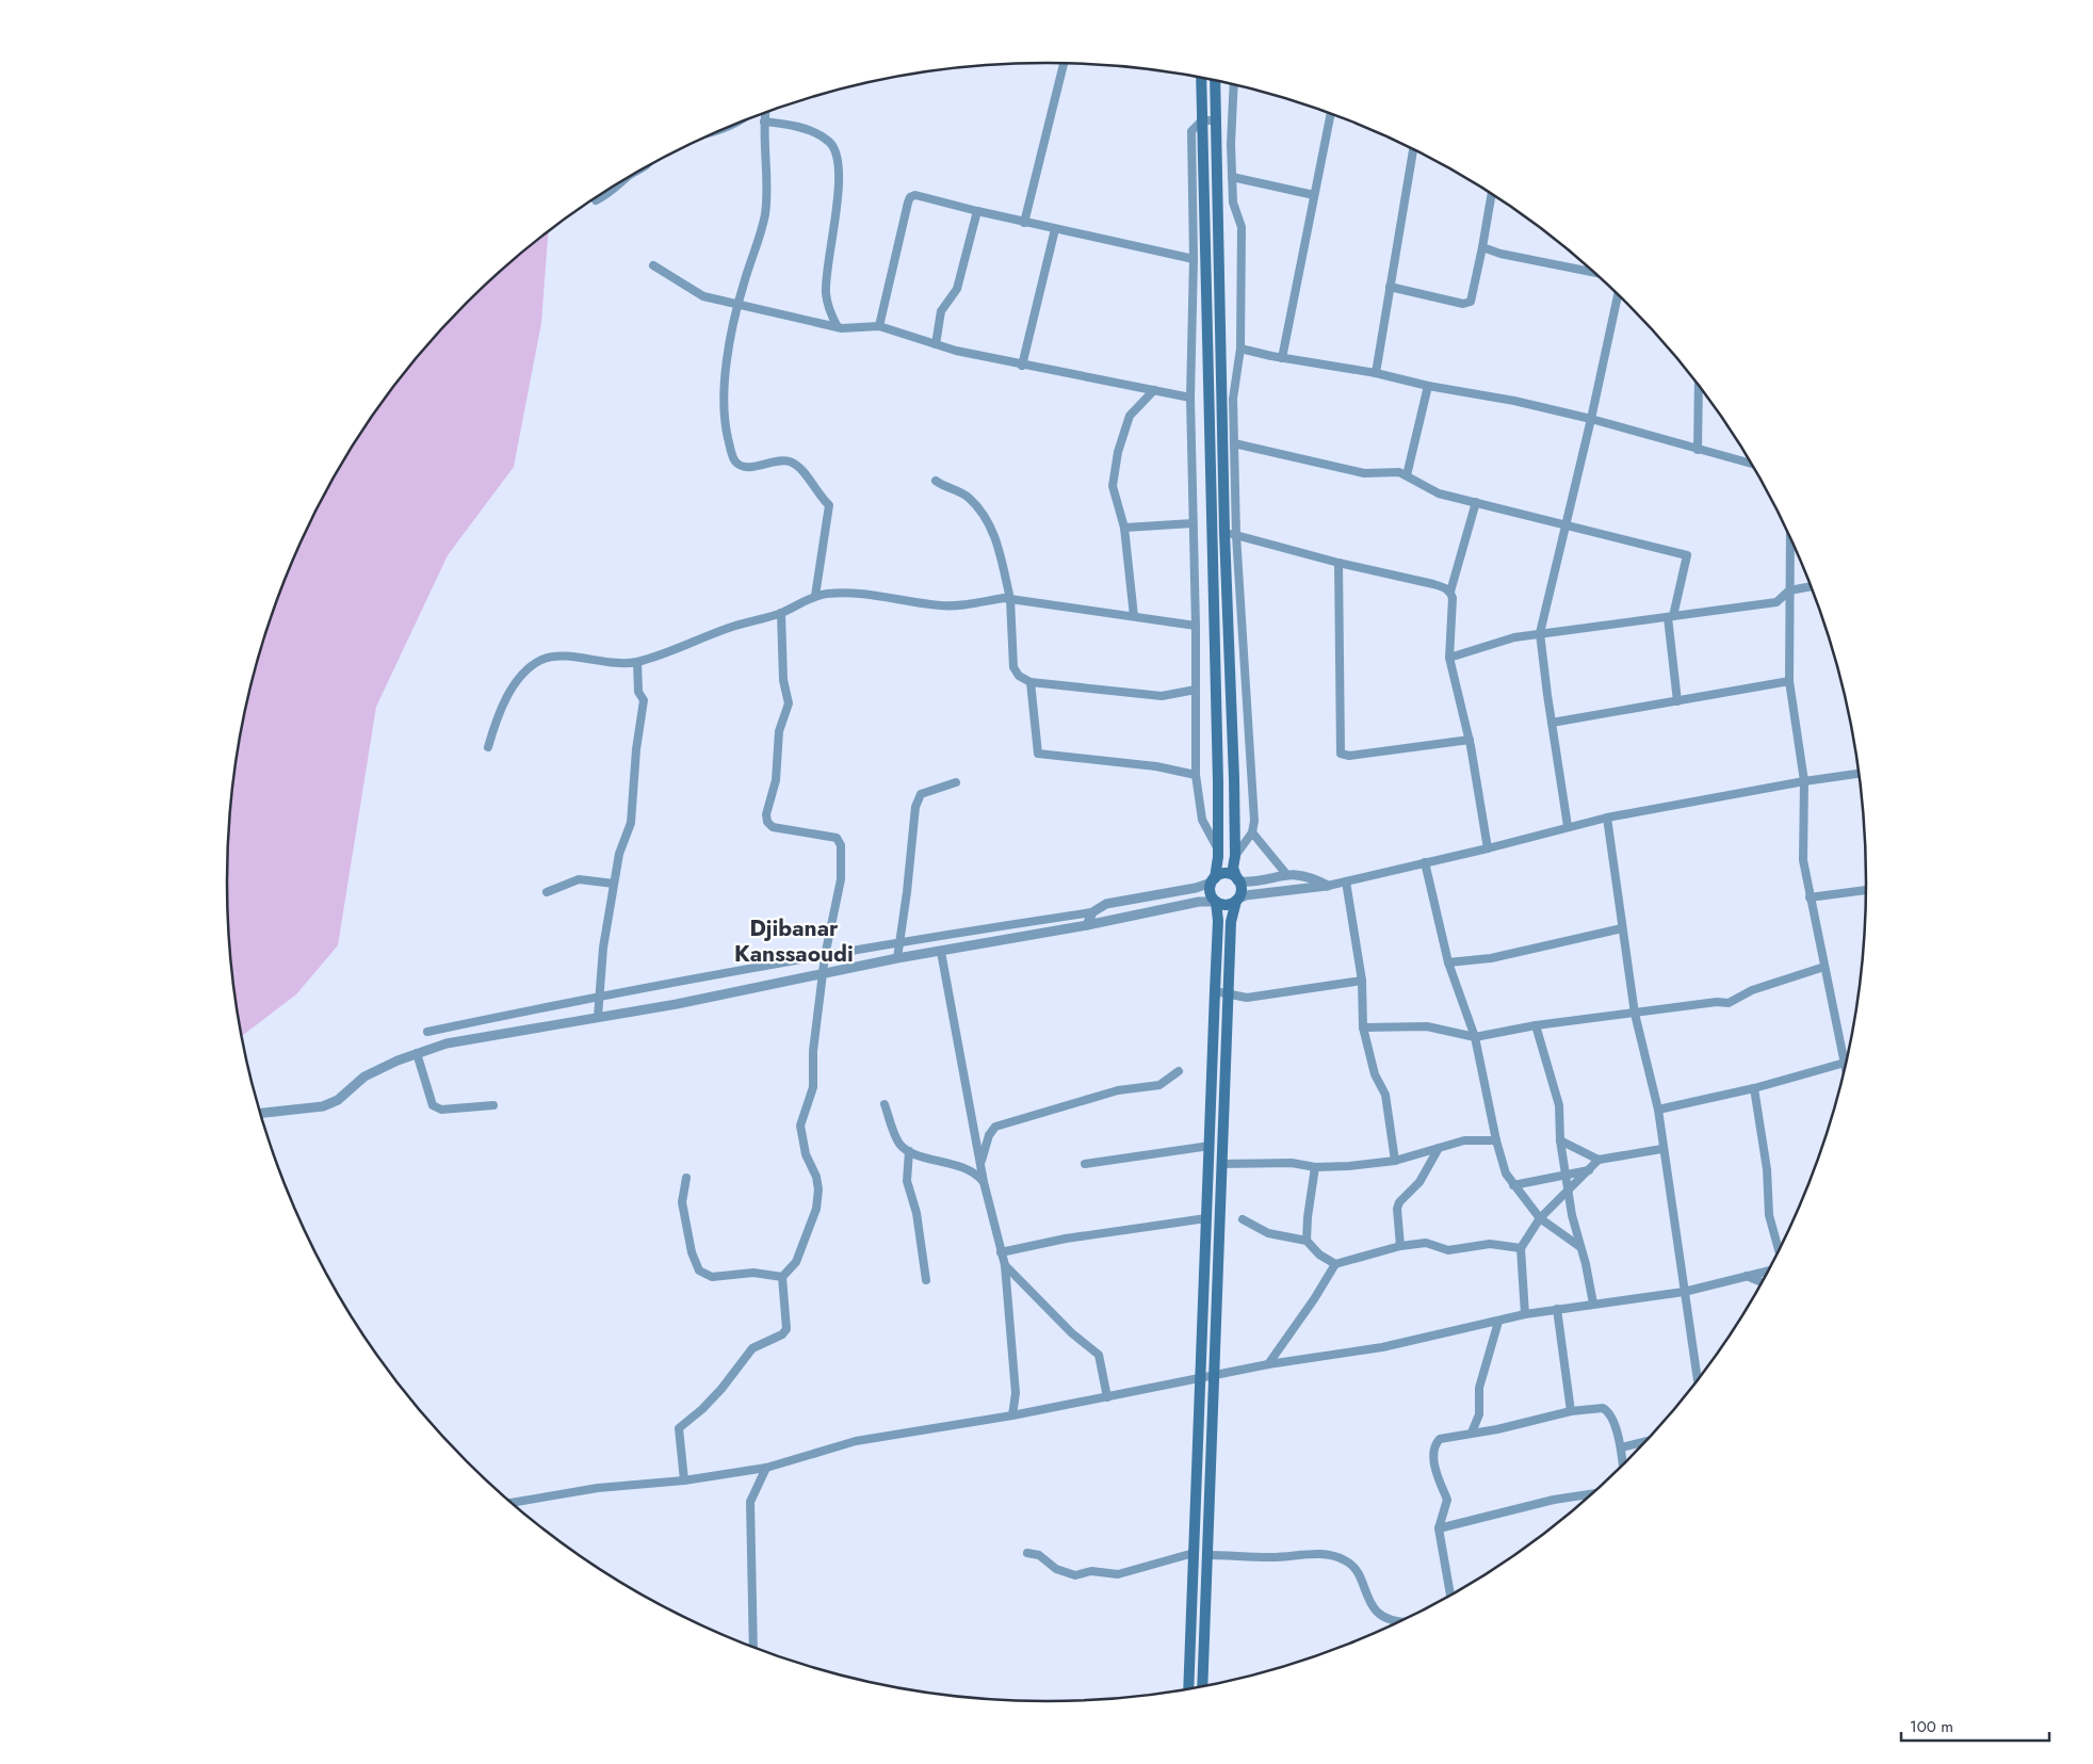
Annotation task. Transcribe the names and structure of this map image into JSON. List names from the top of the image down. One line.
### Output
{"districts":["Djibanar Kanssaoudi"],"scale_bar":"100 m"}
